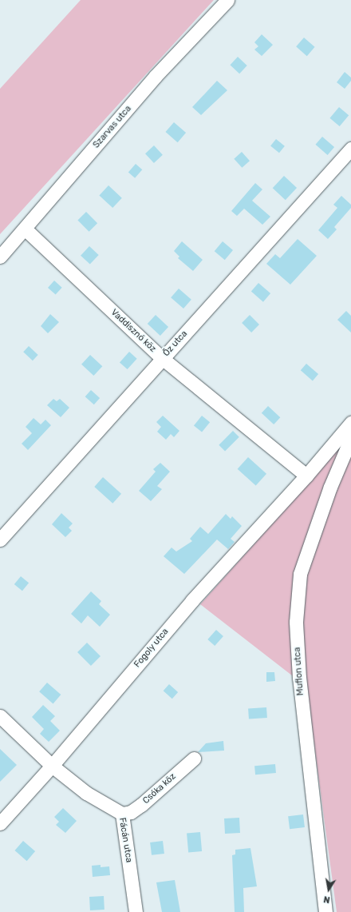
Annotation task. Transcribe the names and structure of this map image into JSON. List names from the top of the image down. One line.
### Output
{"streets":{"street":["Szarvas utca","Vaddisznó köz","Őz utca","Fogoly utca","Muflon utca","Csóka köz","Fácán utca"]},"crossings":[["Szarvas utca","Vaddisznó köz"],["Vaddisznó köz","Őz utca"],["Vaddisznó köz","Fogoly utca"],["Fogoly utca","Fácán utca"],["Csóka köz","Fácán utca"]],"north":"bottom"}
